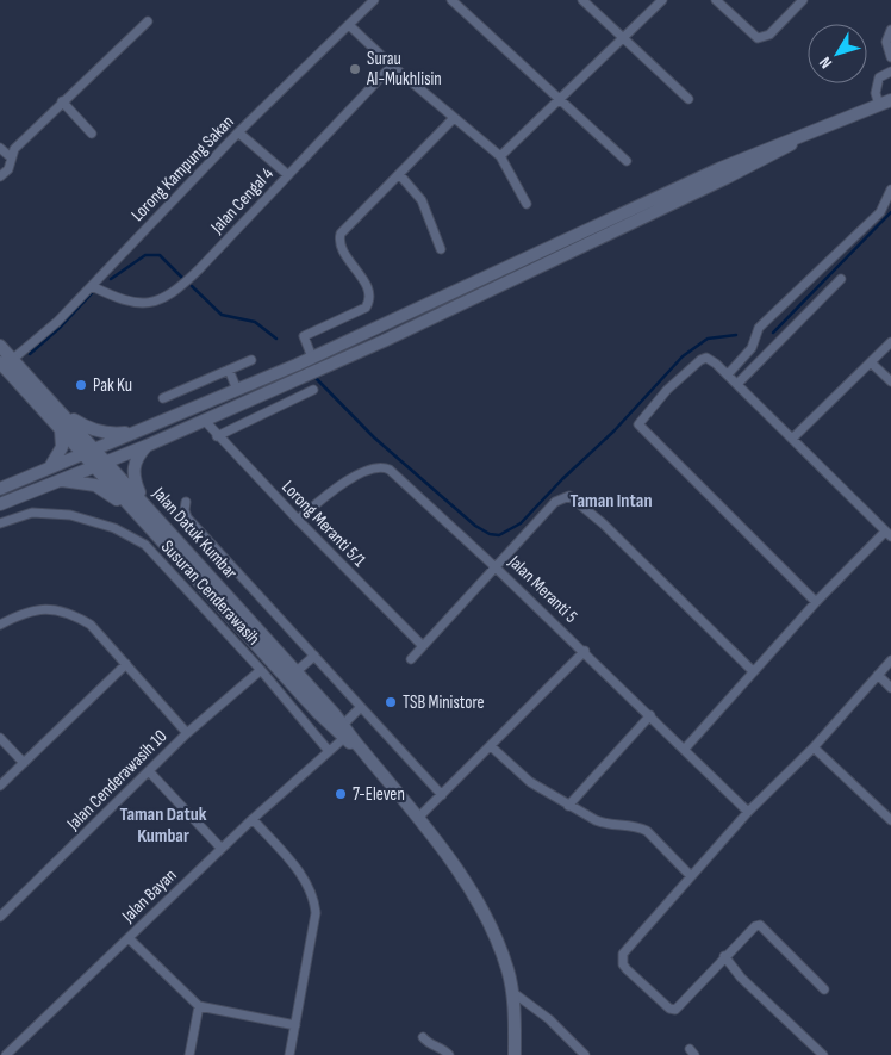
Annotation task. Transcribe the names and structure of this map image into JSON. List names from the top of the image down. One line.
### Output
{"streets":{"main road":["Jalan Datuk Kumbar"],"street":["Lorong Kampung Sakan","Jalan Cengal 4","Lorong Meranti 5/1","Jalan Meranti 5","Susuran Cenderawasih","Jalan Cenderawasih 10","Jalan Bayan"]},"crossings":[["Lorong Kampung Sakan","Jalan Cengal 4"],["Lorong Kampung Sakan","Jalan Datuk Kumbar"],["Lorong Meranti 5/1","Jalan Meranti 5"],["Jalan Datuk Kumbar","Jalan Bayan"],["Susuran Cenderawasih","Jalan Cenderawasih 10"],["Susuran Cenderawasih","Jalan Bayan"]],"districts":["Taman Intan","Taman Datuk Kumbar"],"places":["Surau Al-Mukhlisin","Pak Ku","TSB Ministore","7-Eleven"],"north":"bottom left"}
